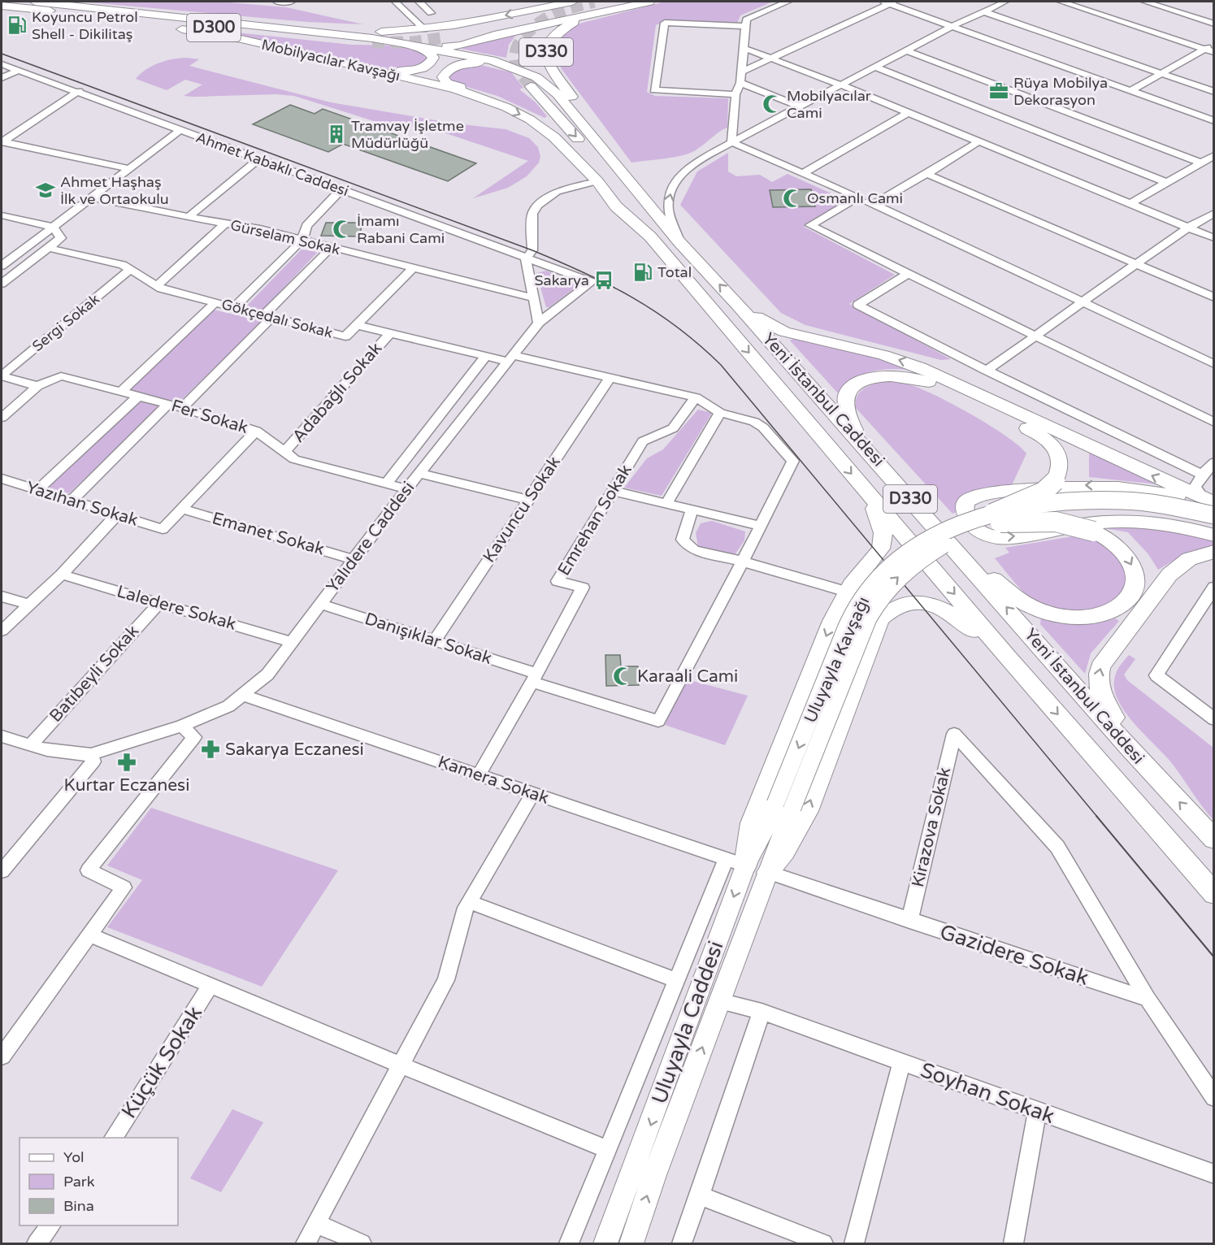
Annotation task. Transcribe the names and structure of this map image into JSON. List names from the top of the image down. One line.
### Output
{"streets":{"highway":["D300","D330","Mobilyacılar Kavşağı","Yeni İstanbul Caddesi"],"main road":["Uluyayla Kavşağı","Uluyayla Caddesi"],"street":["Ahmet Kabaklı Caddesi","Gürselam Sokak","Gökçedalı Sokak","Sergi Sokak","Adabağlı Sokak","Fer Sokak","Yazıhan Sokak","Kavuncu Sokak","Emrehan Sokak","Emanet Sokak","Yalıdere Caddesi","Laledere Sokak","Danışıklar Sokak","Batıbeyli Sokak","Kamera Sokak","Kirazova Sokak","Gazidere Sokak","Küçük Sokak","Soyhan Sokak"]},"crossings":[["D300","Mobilyacılar Kavşağı"],["D330","Mobilyacılar Kavşağı"],["D330","Yeni İstanbul Caddesi"],["Mobilyacılar Kavşağı","Yeni İstanbul Caddesi"],["Ahmet Kabaklı Caddesi","Yalıdere Caddesi"],["Gökçedalı Sokak","Sergi Sokak"],["Gökçedalı Sokak","Adabağlı Sokak"],["Gökçedalı Sokak","Kavuncu Sokak"],["Gökçedalı Sokak","Emrehan Sokak"],["Gökçedalı Sokak","Yalıdere Caddesi"],["Adabağlı Sokak","Fer Sokak"],["Fer Sokak","Yalıdere Caddesi"],["Yazıhan Sokak","Emanet Sokak"],["Kavuncu Sokak","Danışıklar Sokak"],["Emrehan Sokak","Danışıklar Sokak"],["Emrehan Sokak","Kamera Sokak"],["Emanet Sokak","Yalıdere Caddesi"],["Yalıdere Caddesi","Laledere Sokak"],["Yalıdere Caddesi","Danışıklar Sokak"],["Yalıdere Caddesi","Batıbeyli Sokak"],["Yalıdere Caddesi","Kamera Sokak"],["Laledere Sokak","Batıbeyli Sokak"],["Uluyayla Kavşağı","Uluyayla Caddesi"],["Kamera Sokak","Uluyayla Caddesi"],["Kirazova Sokak","Gazidere Sokak"],["Gazidere Sokak","Uluyayla Caddesi"],["Uluyayla Caddesi","Soyhan Sokak"]],"places":{"fuel station":["Koyuncu Petrol Shell - Dikilitaş","Total"],"office":["Rüya Mobilya Dekorasyon"],"mosque":["Mobilyacılar Cami","Osmanlı Cami","İmamı Rabani Cami","Karaali Cami"],"building":["Tramvay İşletme Müdürlüğü"],"school or university":["Ahmet Haşhaş İlk ve Ortaokulu"],"bus stop":["Sakarya"],"pharmacy":["Sakarya Eczanesi","Kurtar Eczanesi"]},"legend":["Yol","Park","Bina"]}
